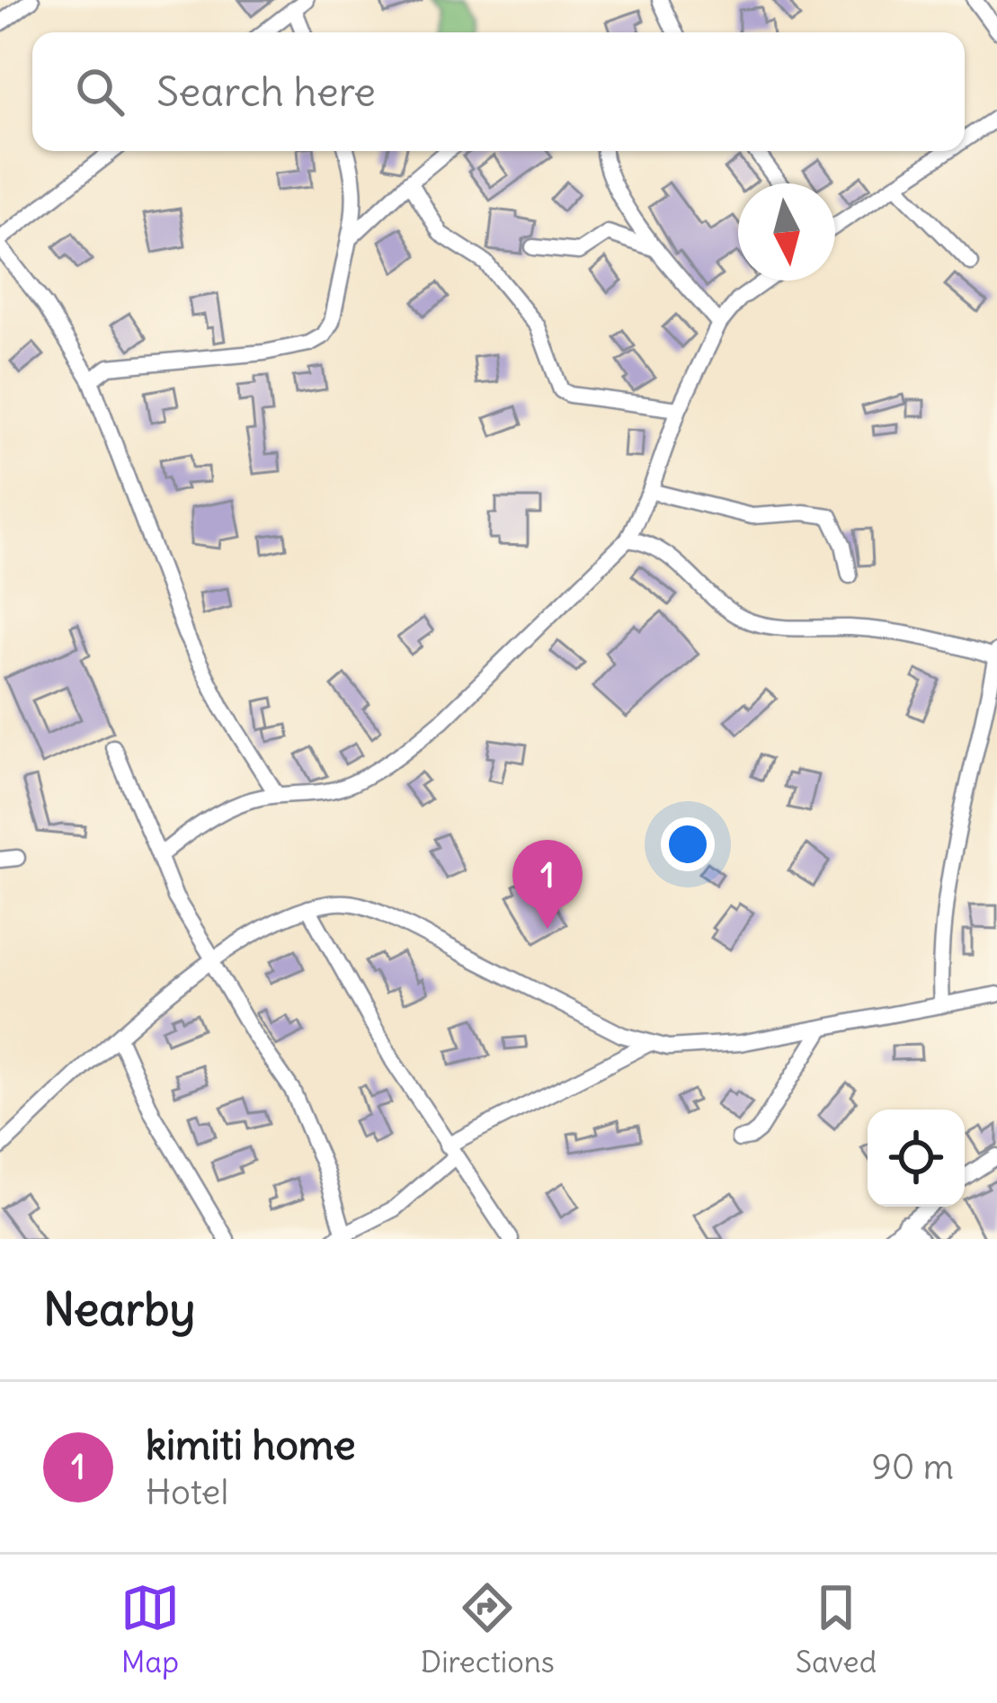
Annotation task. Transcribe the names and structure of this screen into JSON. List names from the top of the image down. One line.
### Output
{"north":"bottom","page":{"search":"Search here","pins":"1","heading":"Nearby","list":[{"mark":"1","name":"kimiti home","note":"Hotel","value":"90 m"}],"nav":["Map","Directions","Saved"]}}
